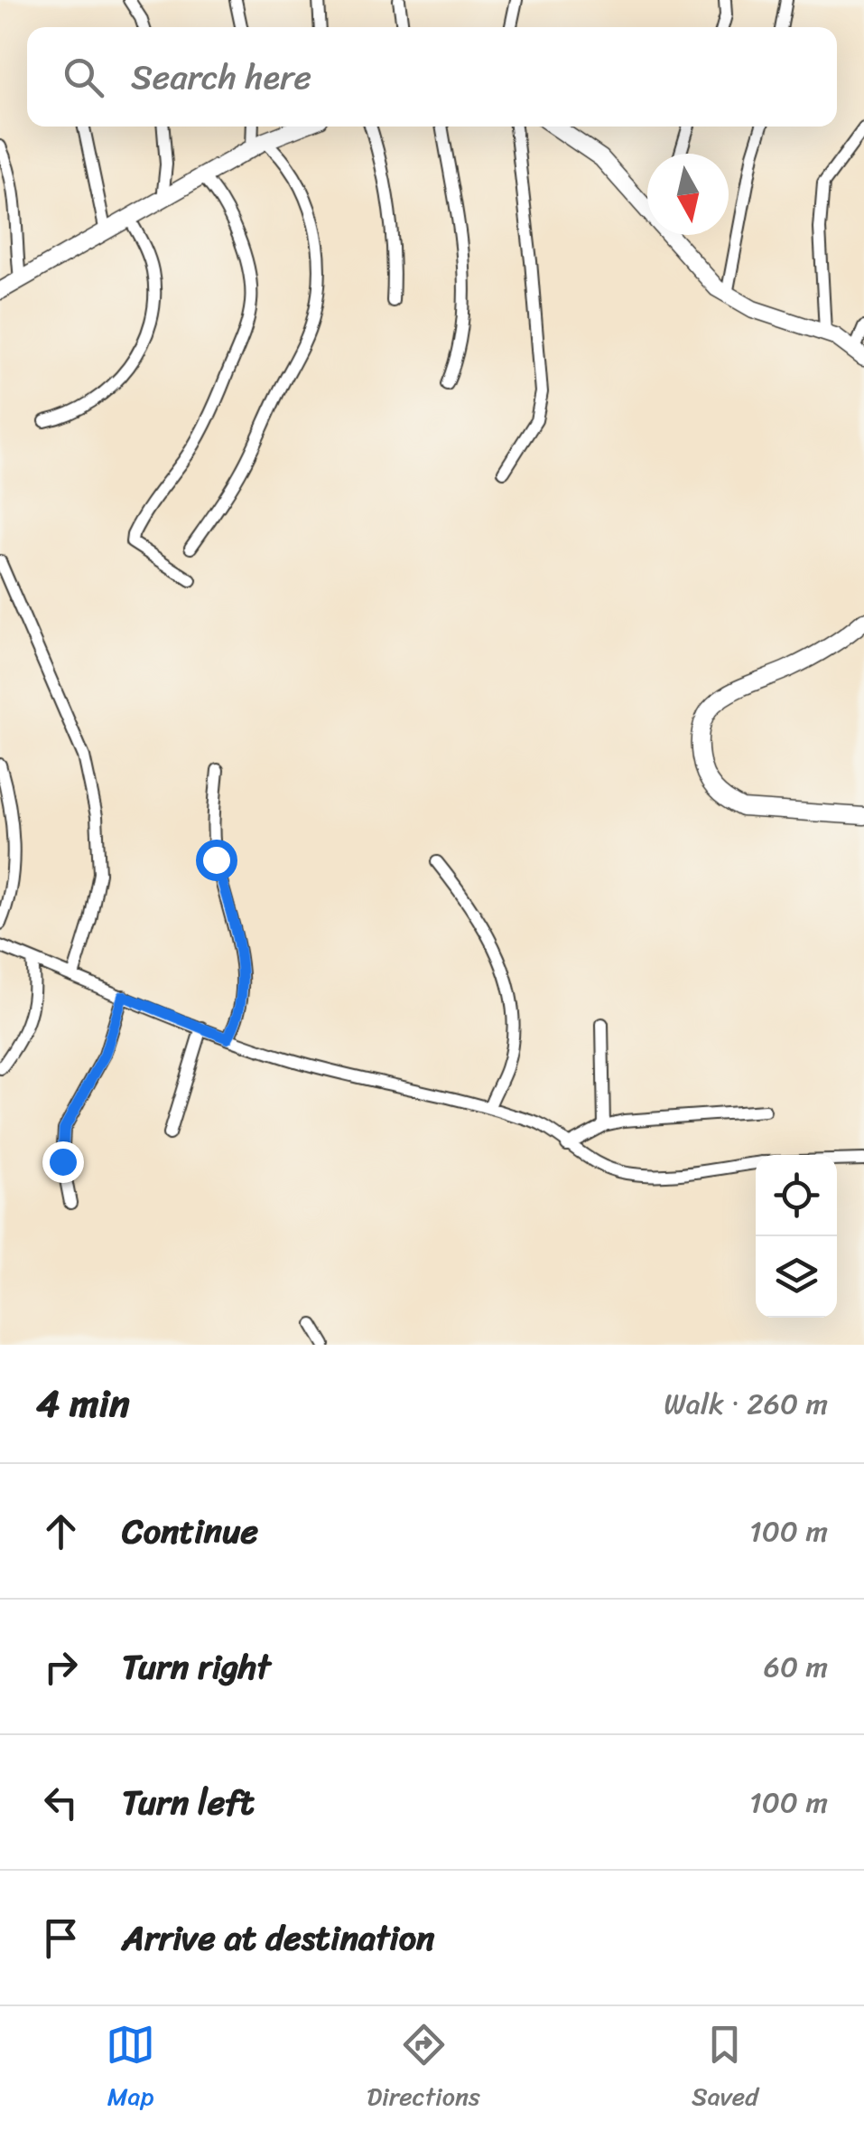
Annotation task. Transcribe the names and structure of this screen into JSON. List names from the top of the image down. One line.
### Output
{"north":"bottom","page":{"search":"Search here","heading":["4 min","Walk · 260 m"],"list":[["Continue","100 m"],["Turn right","60 m"],["Turn left","100 m"],"Arrive at destination"],"nav":["Map","Directions","Saved"]}}
